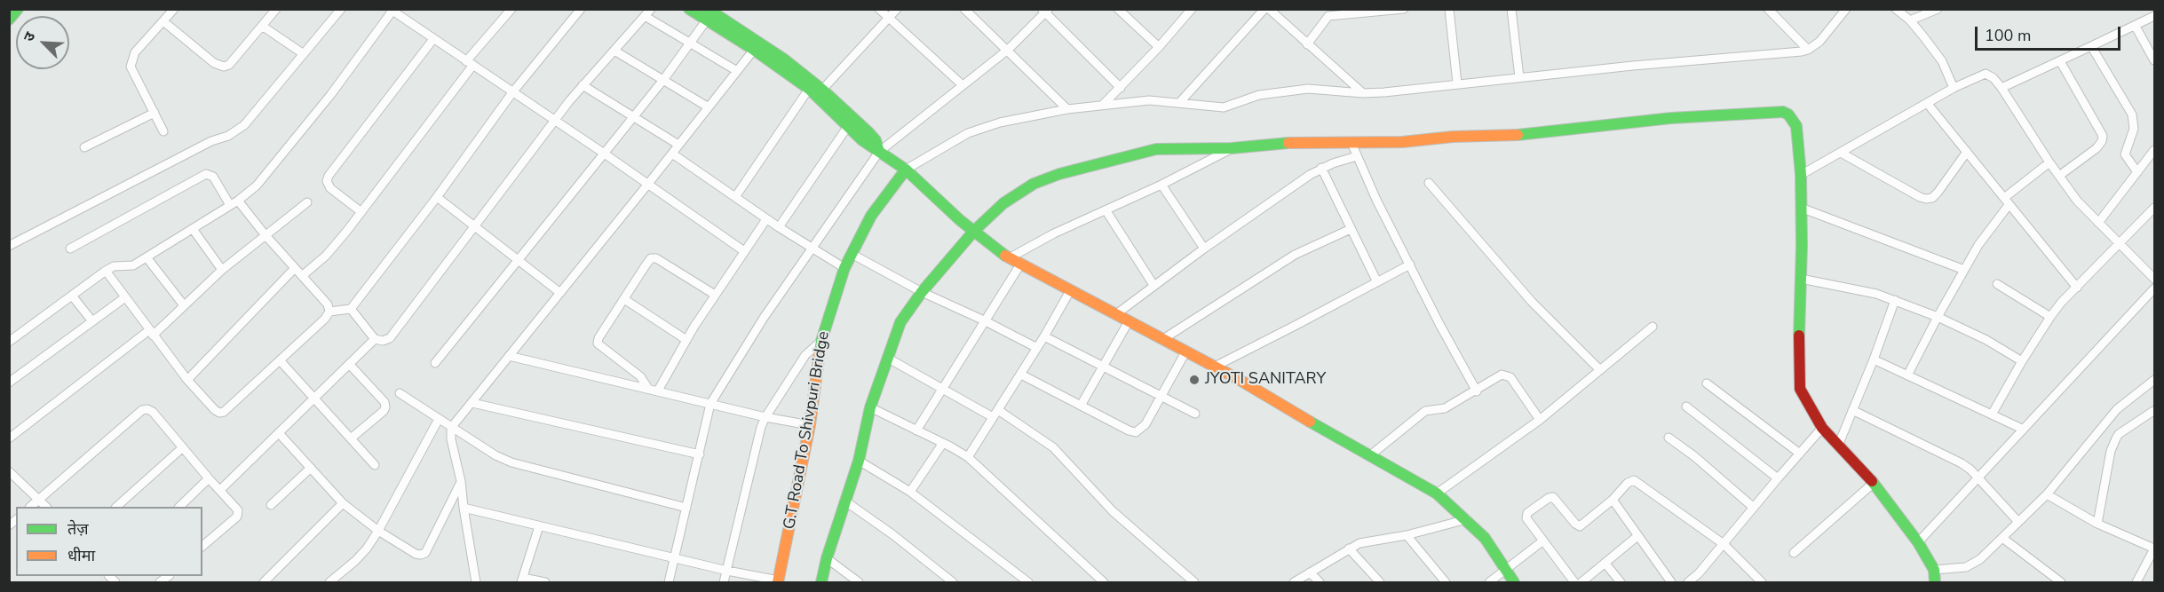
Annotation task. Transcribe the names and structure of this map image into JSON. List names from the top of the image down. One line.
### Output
{"streets":{"street":["G.T Road To Shivpuri Bridge"]},"places":["JYOTI SANITARY"],"legend":["तेज़","धीमा"],"scale_bar":"100 m","north":"top left"}
